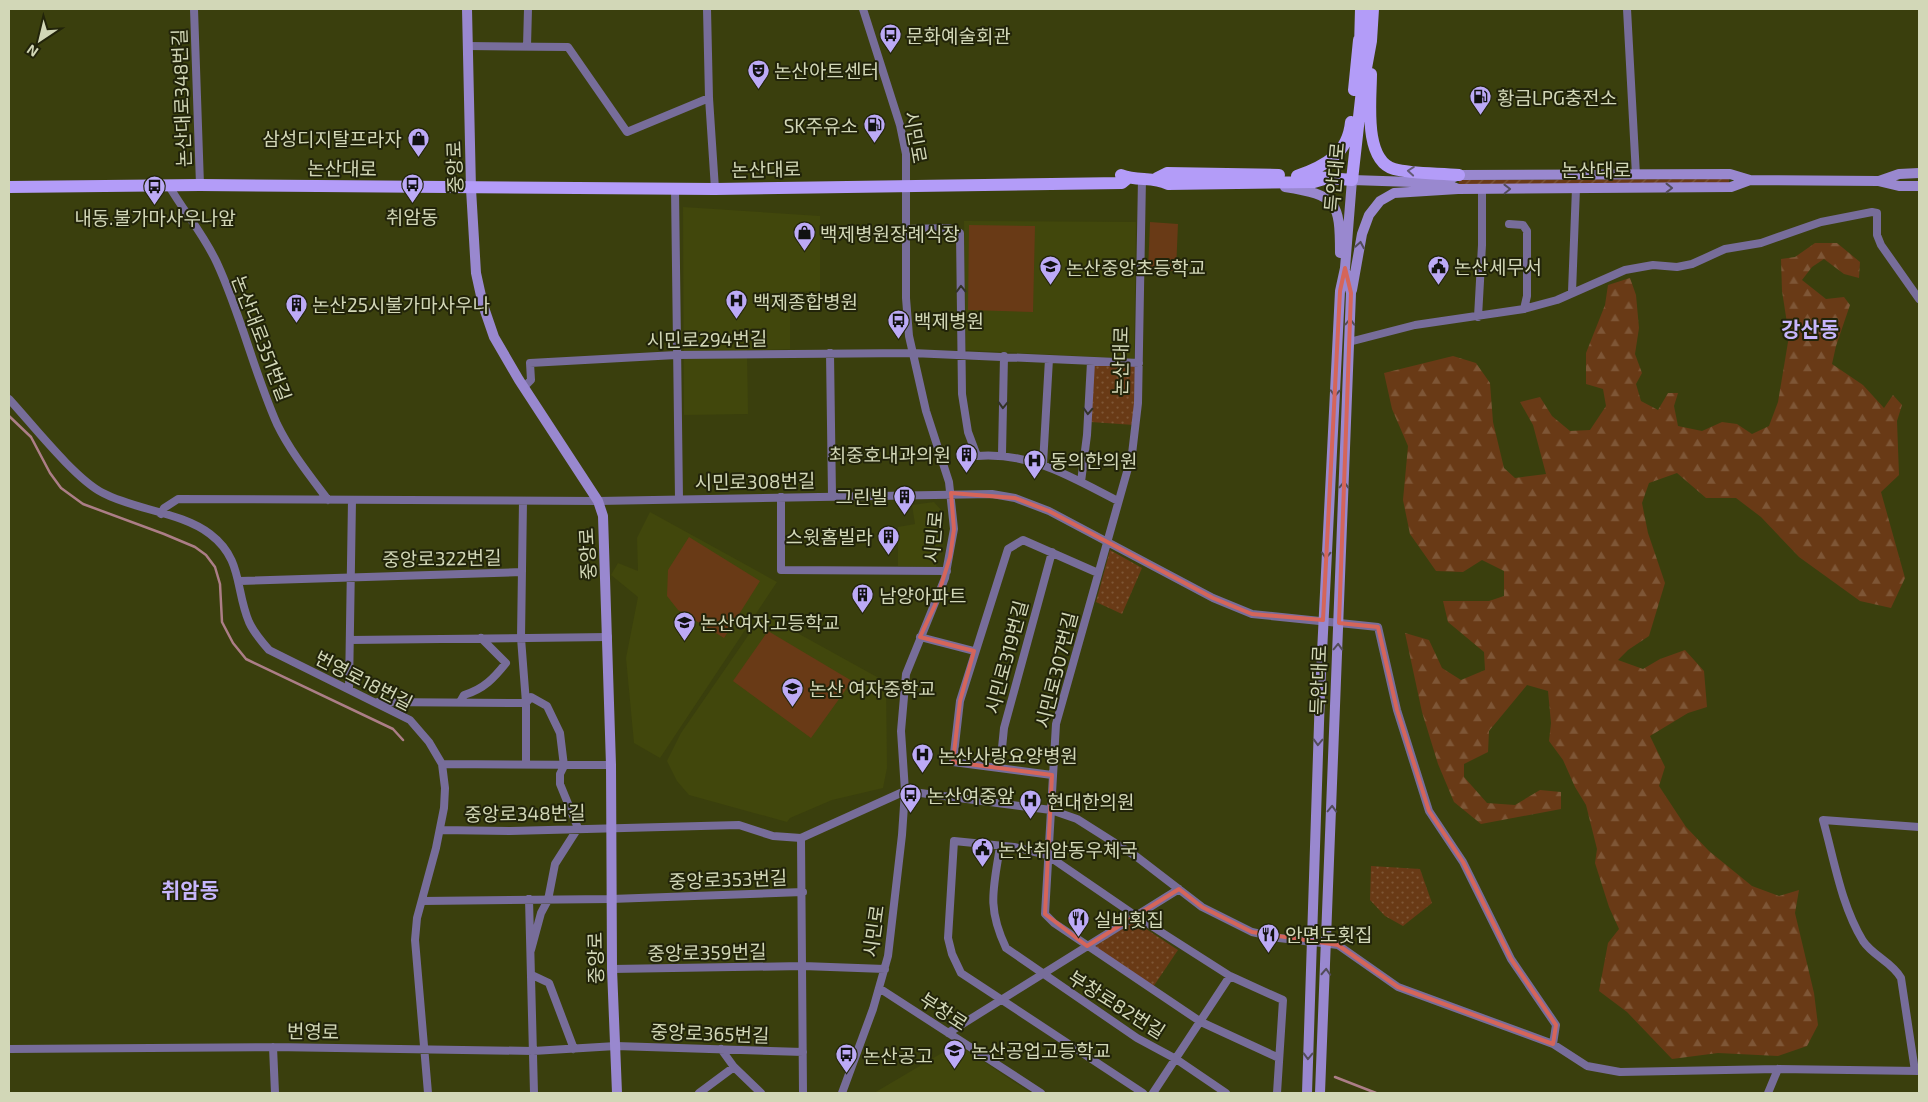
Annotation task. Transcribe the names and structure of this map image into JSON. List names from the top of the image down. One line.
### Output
{"streets":{"main road":["논산대로","득안대로"],"street":["논산대로348번길","시민로","중앙로","논산대로351번길","시민로294번길","시민로308번길","중앙로322번길","시민로319번길","시민로307번길","번영로18번길","중앙로348번길","중앙로353번길","중앙로359번길","부창로82번길","부창로","번영로","중앙로365번길"]},"crossings":[["논산대로348번길","논산대로"],["시민로","논산대로"],["시민로","시민로294번길"],["시민로","시민로308번길"],["시민로","시민로319번길"],["시민로","중앙로359번길"],["시민로","부창로"],["중앙로","논산대로"],["중앙로","시민로294번길"],["중앙로","시민로308번길"],["중앙로","중앙로348번길"],["중앙로","중앙로353번길"],["중앙로","중앙로359번길"],["중앙로","번영로"],["중앙로","중앙로365번길"],["논산대로","득안대로"],["논산대로","논산대로351번길"],["논산대로","시민로294번길"],["논산대로","시민로307번길"],["시민로294번길","시민로308번길"],["중앙로322번길","번영로18번길"],["시민로307번길","부창로82번길"],["번영로18번길","중앙로348번길"],["번영로18번길","중앙로353번길"],["번영로18번길","번영로"],["중앙로353번길","중앙로359번길"],["번영로","중앙로365번길"]],"districts":["강산동","취암동"],"places":{"bus stop":["문화예술회관","취암동","내동.불가마사우나앞","백제병원","논산여중앞","논산공고"],"theatre":["논산아트센터"],"fuel station":["황금LPG충전소","SK주유소"],"shop":["삼성디지탈프라자","백제병원장례식장"],"public building":["논산세무서","논산취암동우체국"],"school or university":["논산중앙초등학교","논산여자고등학교","논산 여자중학교","논산공업고등학교"],"hospital":["백제종합병원","동의한의원","논산사랑요양병원","현대한의원"],"building":["논산25시불가마사우나","최중호내과의원","그린빌","스윗홈빌라","남양아파트"],"restaurant":["실비횟집","안면도횟집"]},"north":"bottom left"}
